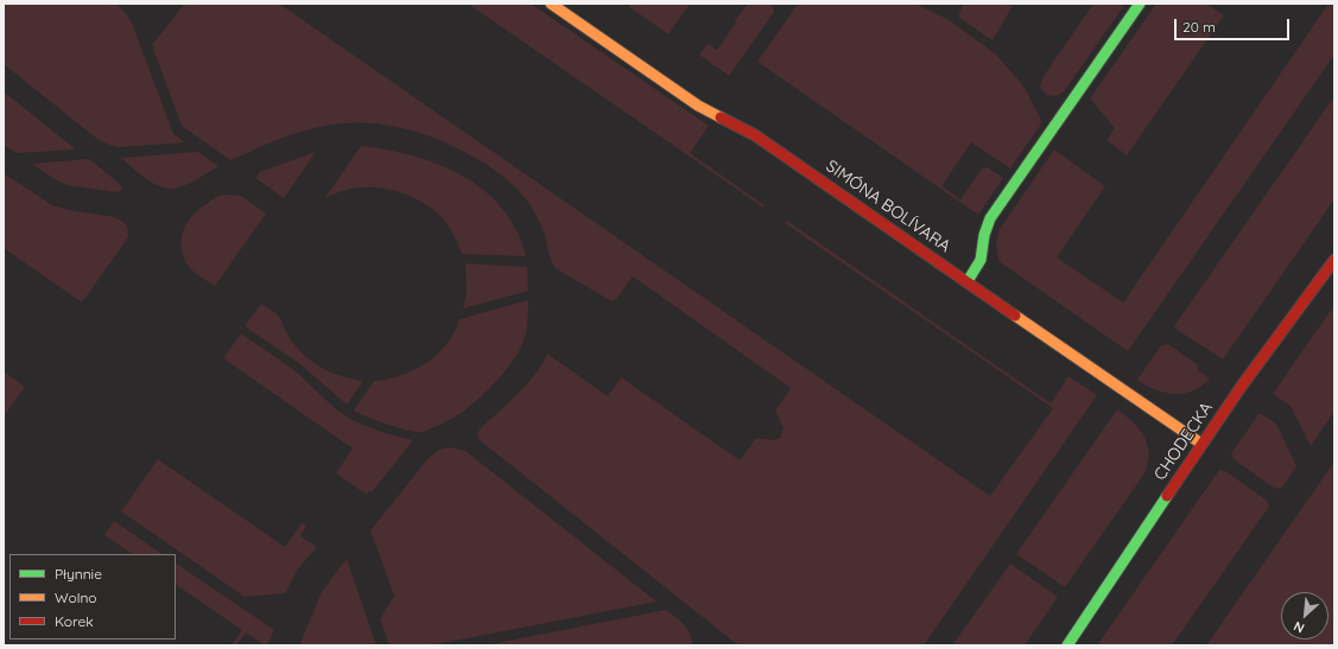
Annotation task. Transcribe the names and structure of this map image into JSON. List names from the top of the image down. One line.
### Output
{"streets":{"street":["SIMÓNA BOLÍVARA","CHODECKA"]},"crossings":[["SIMÓNA BOLÍVARA","CHODECKA"]],"legend":["Płynnie","Wolno","Korek"],"scale_bar":"20 m","north":"bottom left"}
